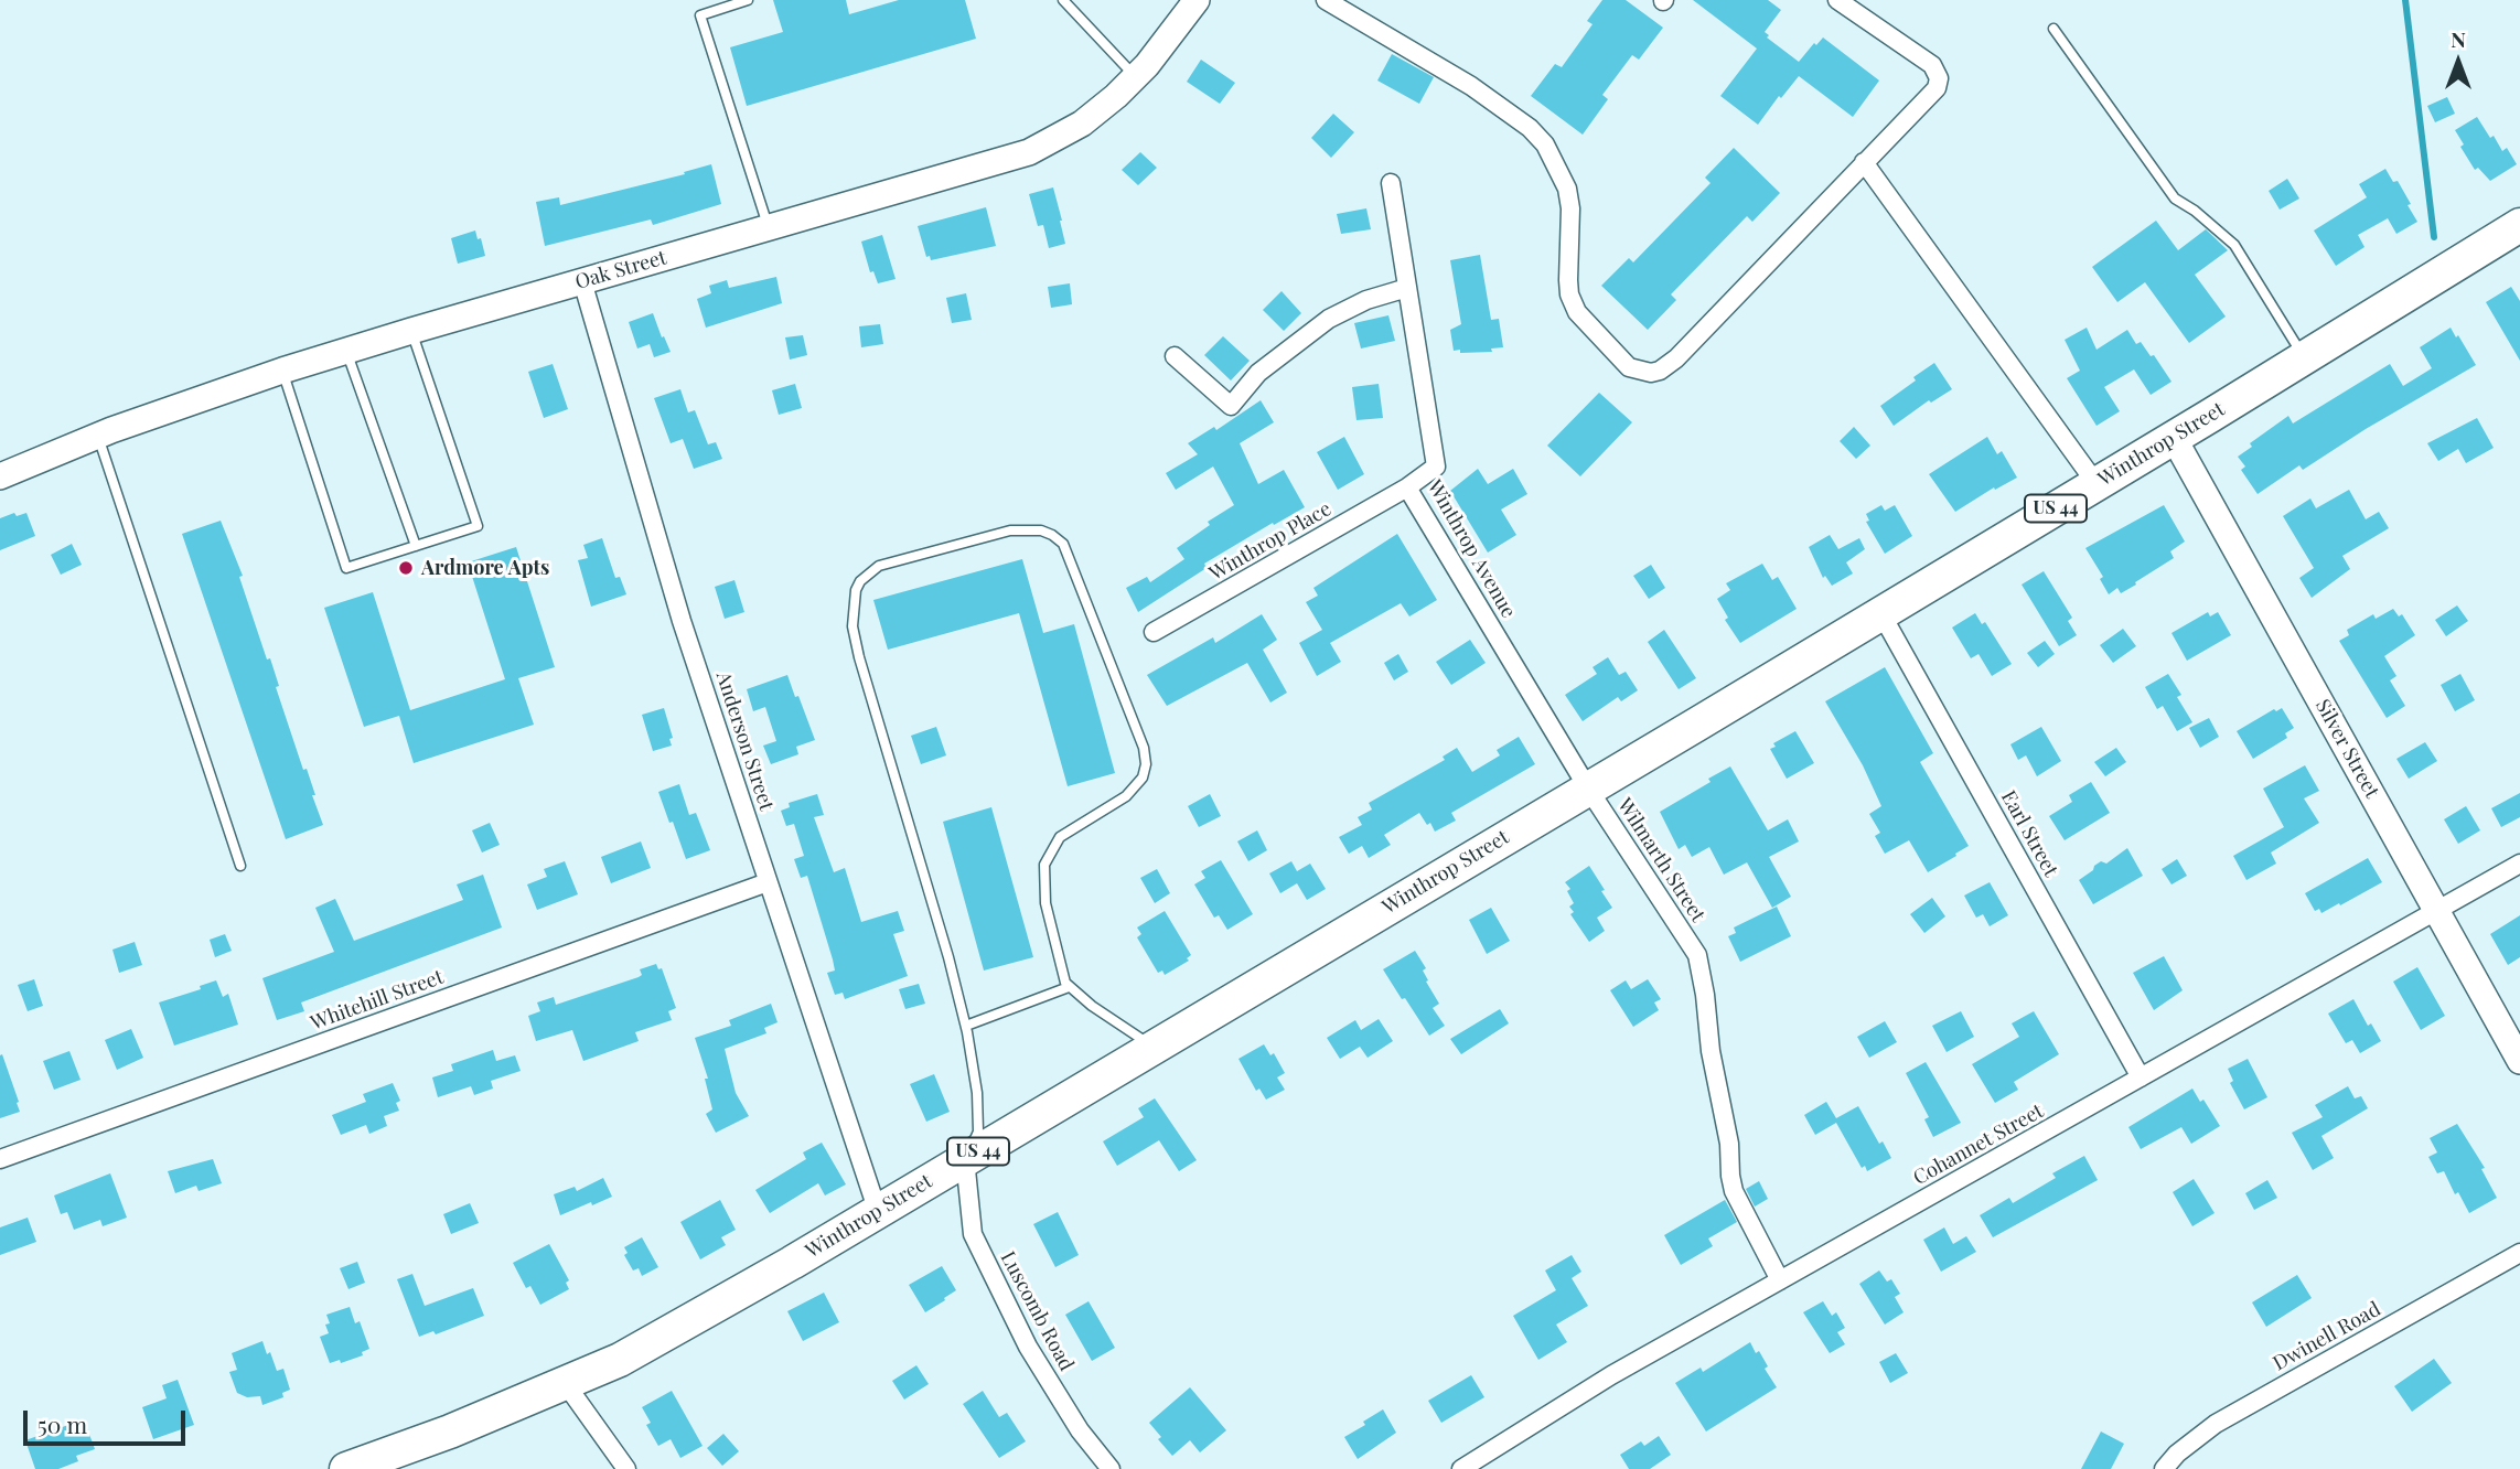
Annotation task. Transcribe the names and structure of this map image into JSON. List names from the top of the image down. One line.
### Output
{"streets":{"highway":["Winthrop Street","US 44"],"street":["Oak Street","Winthrop Place","Winthrop Avenue","Anderson Street","Silver Street","Earl Street","Wilmarth Street","Whitehill Street","Cohannet Street","Luscomb Road","Dwinell Road"]},"crossings":[["Oak Street","Anderson Street"],["Winthrop Street","Winthrop Avenue"],["Winthrop Street","Anderson Street"],["Winthrop Street","Silver Street"],["Winthrop Street","Earl Street"],["Winthrop Street","Wilmarth Street"],["Winthrop Street","Luscomb Road"],["Winthrop Place","Winthrop Avenue"],["Winthrop Avenue","Wilmarth Street"],["Anderson Street","Whitehill Street"],["Silver Street","Cohannet Street"],["Earl Street","Cohannet Street"],["Wilmarth Street","Cohannet Street"]],"places":["Ardmore Apts"],"scale_bar":"50 m","north":"top"}
